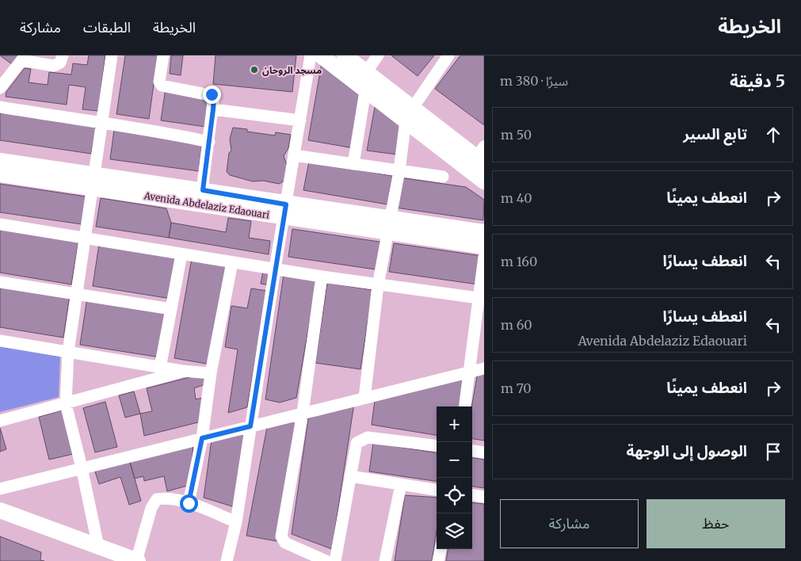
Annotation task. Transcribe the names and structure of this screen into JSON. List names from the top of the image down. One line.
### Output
{"streets":{"street":["Avenida Abdelaziz Edaouari"]},"places":["مسجد الروحان"],"page":{"header":"الخريطة","nav":["الخريطة","الطبقات","مشاركة"],"heading":["5 دقيقة","سيرًا · 380 m"],"list":[["تابع السير","50 m"],["انعطف يمينًا","40 m"],["انعطف يسارًا","160 m"],["انعطف يسارًا","Avenida Abdelaziz Edaouari","60 m"],["انعطف يمينًا","70 m"],"الوصول إلى الوجهة"],"map_buttons":["+","−"],"buttons":["حفظ","مشاركة"]}}
